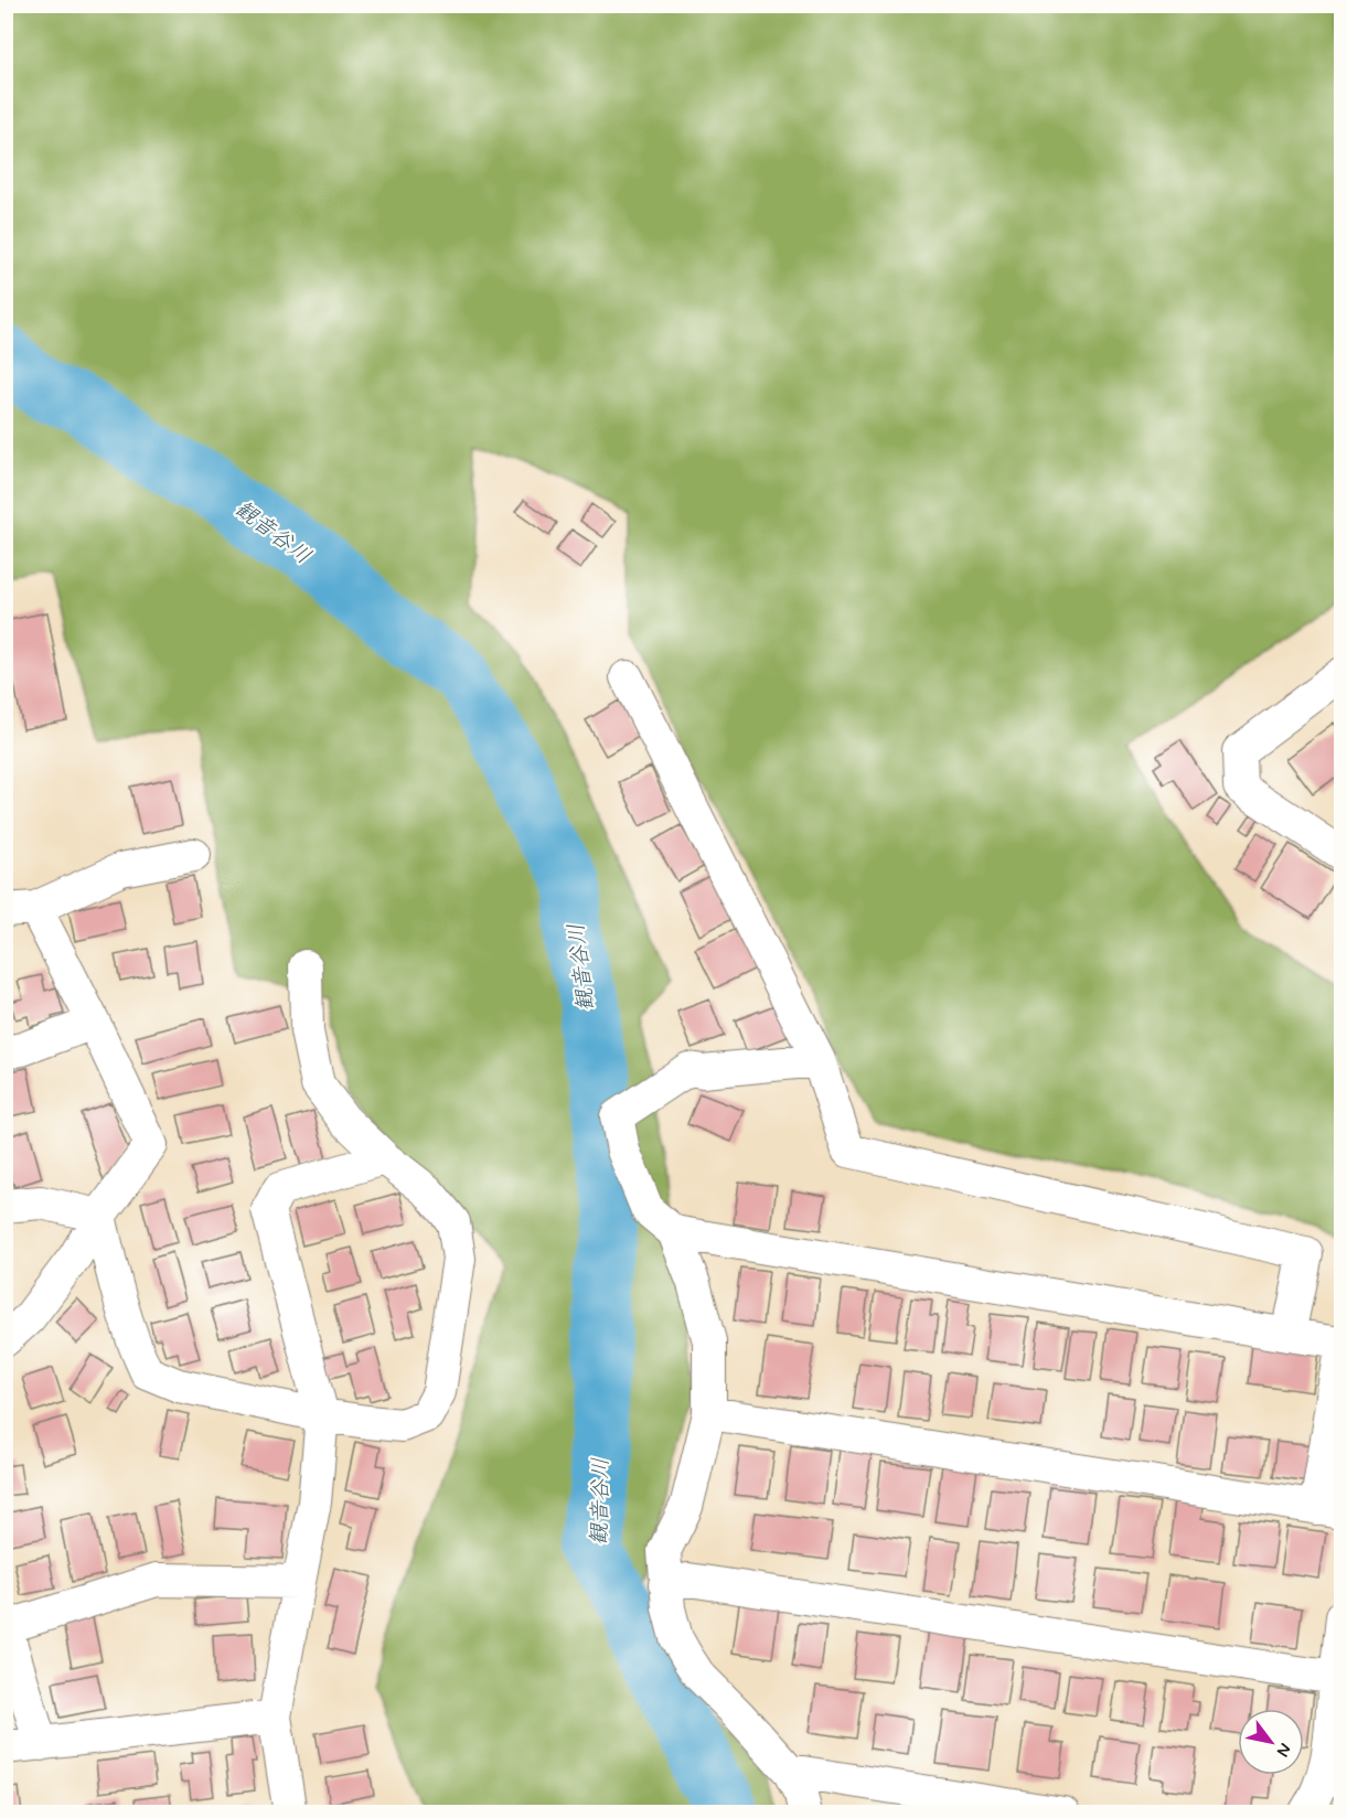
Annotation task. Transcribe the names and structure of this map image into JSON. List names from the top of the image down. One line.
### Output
{"water":["観音谷川"],"north":"bottom right"}
